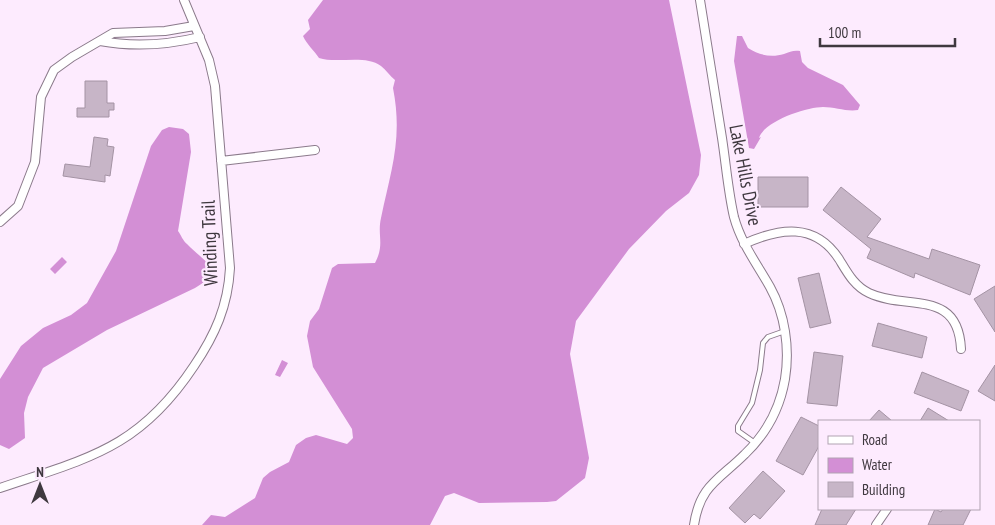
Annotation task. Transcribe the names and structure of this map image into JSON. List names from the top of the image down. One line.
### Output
{"streets":{"street":["Lake Hills Drive","Winding Trail"]},"legend":["Road","Water","Building"],"scale_bar":"100 m","north":"top"}
